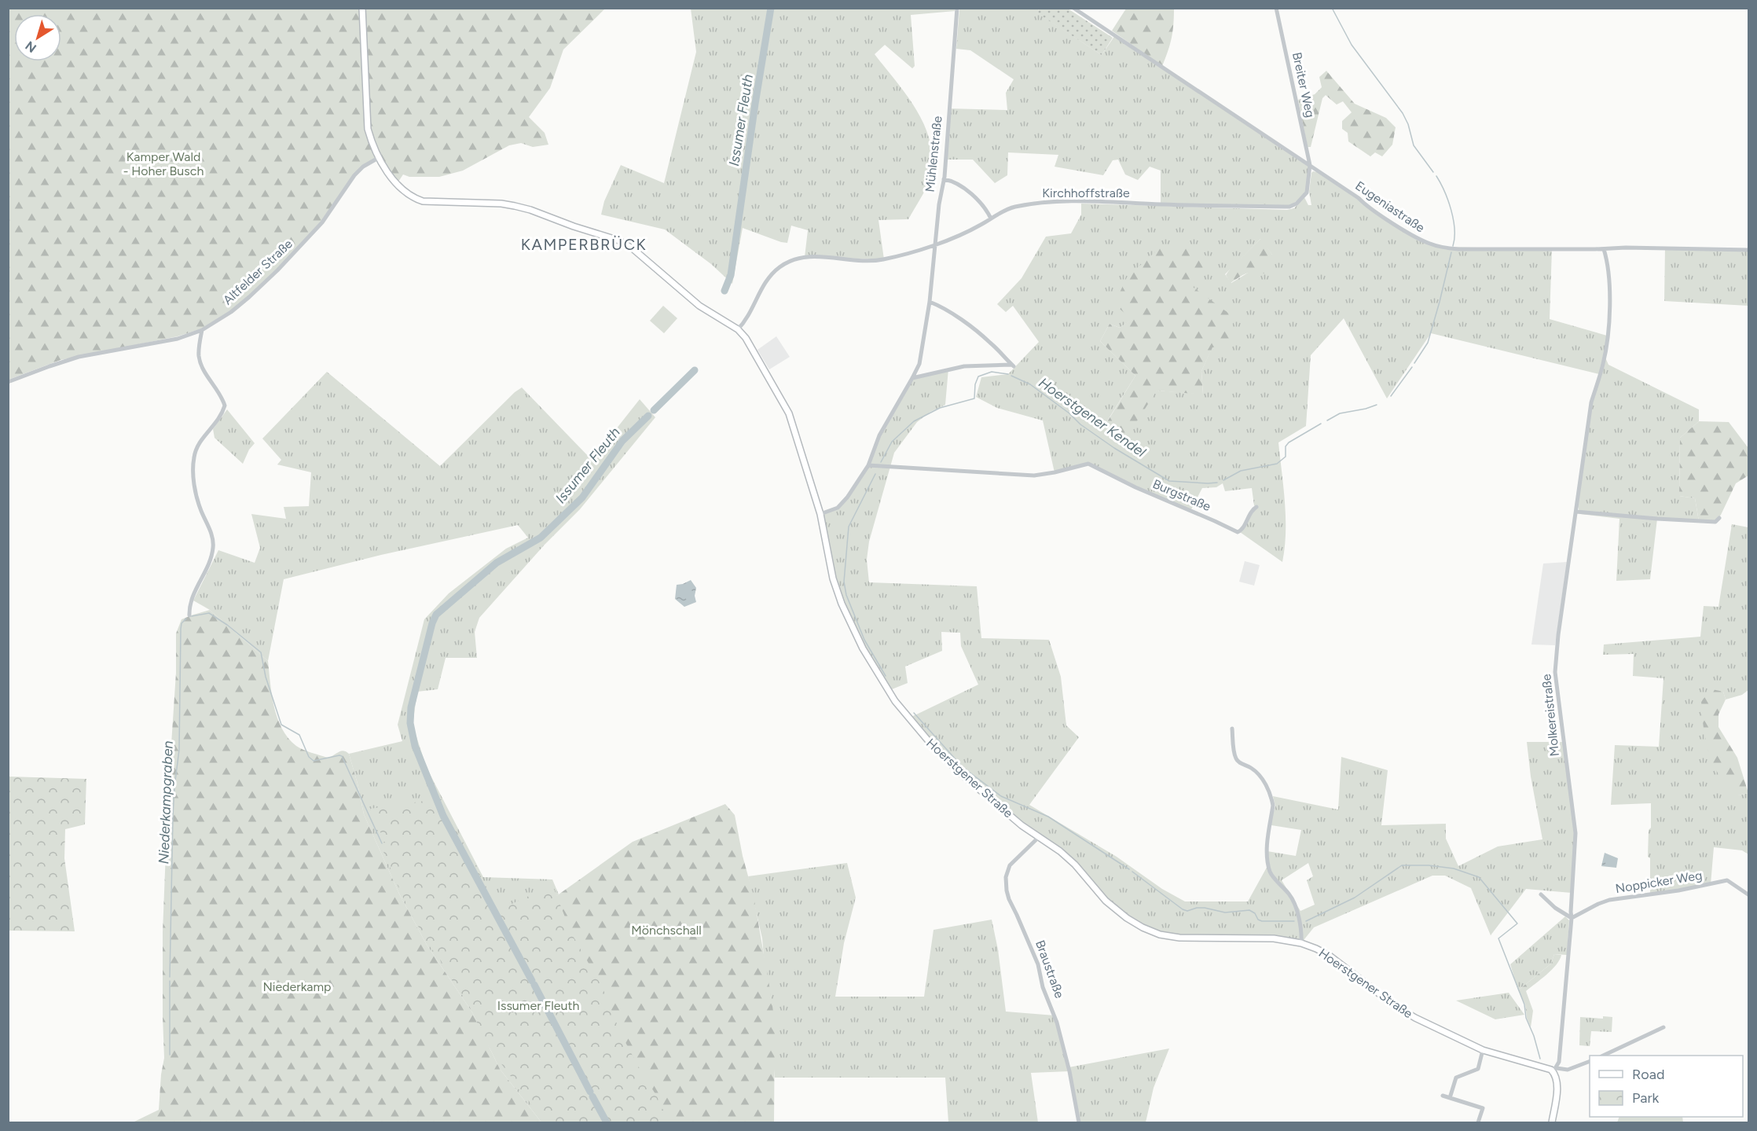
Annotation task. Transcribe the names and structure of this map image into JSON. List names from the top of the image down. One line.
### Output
{"streets":{"main road":["Hoerstgener Straße"],"street":["Breiter Weg","Mühlenstraße","Kirchhoffstraße","Eugeniastraße","Altfelder Straße","Burgstraße","Molkereistraße","Noppicker Weg","Braustraße"]},"crossings":[["Breiter Weg","Kirchhoffstraße"],["Breiter Weg","Eugeniastraße"],["Mühlenstraße","Kirchhoffstraße"],["Mühlenstraße","Burgstraße"],["Mühlenstraße","Hoerstgener Straße"],["Kirchhoffstraße","Eugeniastraße"],["Kirchhoffstraße","Hoerstgener Straße"],["Eugeniastraße","Molkereistraße"],["Altfelder Straße","Hoerstgener Straße"],["Molkereistraße","Hoerstgener Straße"],["Molkereistraße","Noppicker Weg"],["Hoerstgener Straße","Braustraße"]],"districts":["KAMPERBRÜCK"],"water":["Issumer Fleuth","Hoerstgener Kendel","Niederkampgraben"],"parks":["Kamper Wald - Hoher Busch","Mönchschall","Niederkamp","Issumer Fleuth"],"legend":["Road","Park"],"north":"bottom left"}
